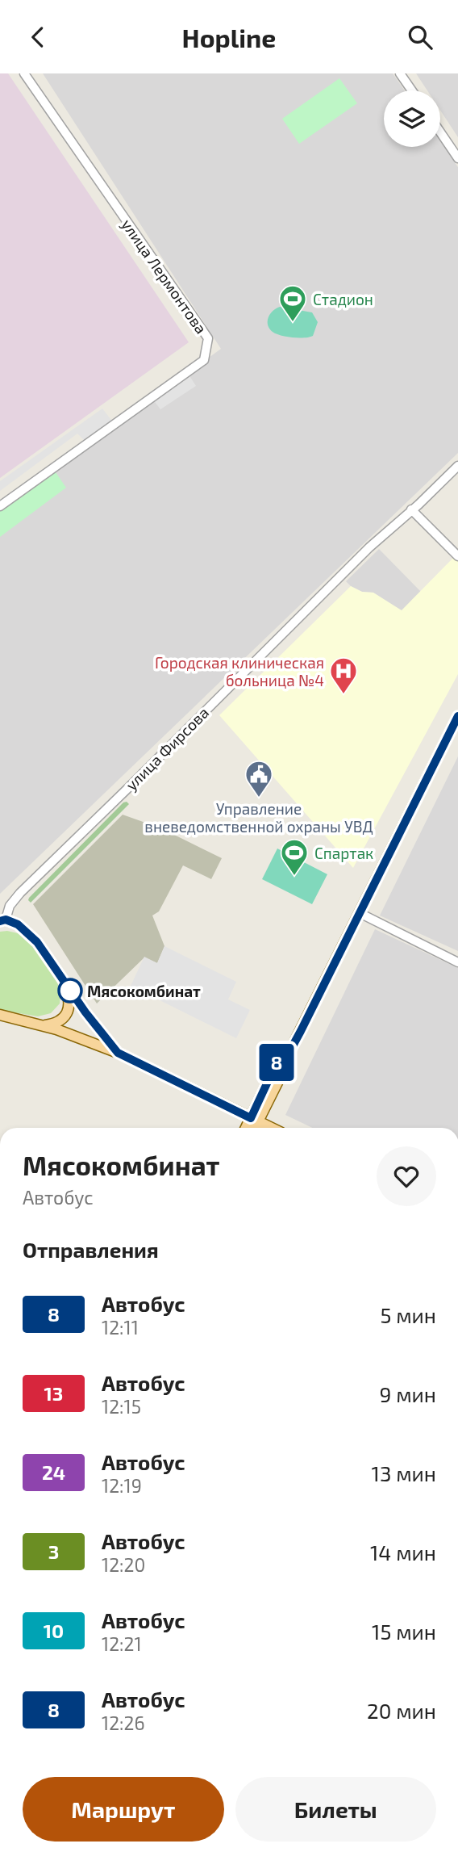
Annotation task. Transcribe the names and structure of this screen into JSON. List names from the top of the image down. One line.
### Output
{"streets":{"street":["улица Лермонтова","улица Фирсова"]},"places":{"sports":["Стадион","Спартак"],"hospital":["Городская клиническая больница №4"],"public building":["Управление вневедомственной охраны УВД"],"other":["Мясокомбинат"]},"lines":["bus line 8"],"page":{"header":"Hopline","on_map":"8","heading":[["Мясокомбинат","Автобус"],"Отправления"],"list":[{"mark":"8","name":"Автобус","note":"12:11","value":"5 мин"},{"mark":"13","name":"Автобус","note":"12:15","value":"9 мин"},{"mark":"24","name":"Автобус","note":"12:19","value":"13 мин"},{"mark":"3","name":"Автобус","note":"12:20","value":"14 мин"},{"mark":"10","name":"Автобус","note":"12:21","value":"15 мин"},{"mark":"8","name":"Автобус","note":"12:26","value":"20 мин"}],"buttons":["Маршрут","Билеты"]}}
